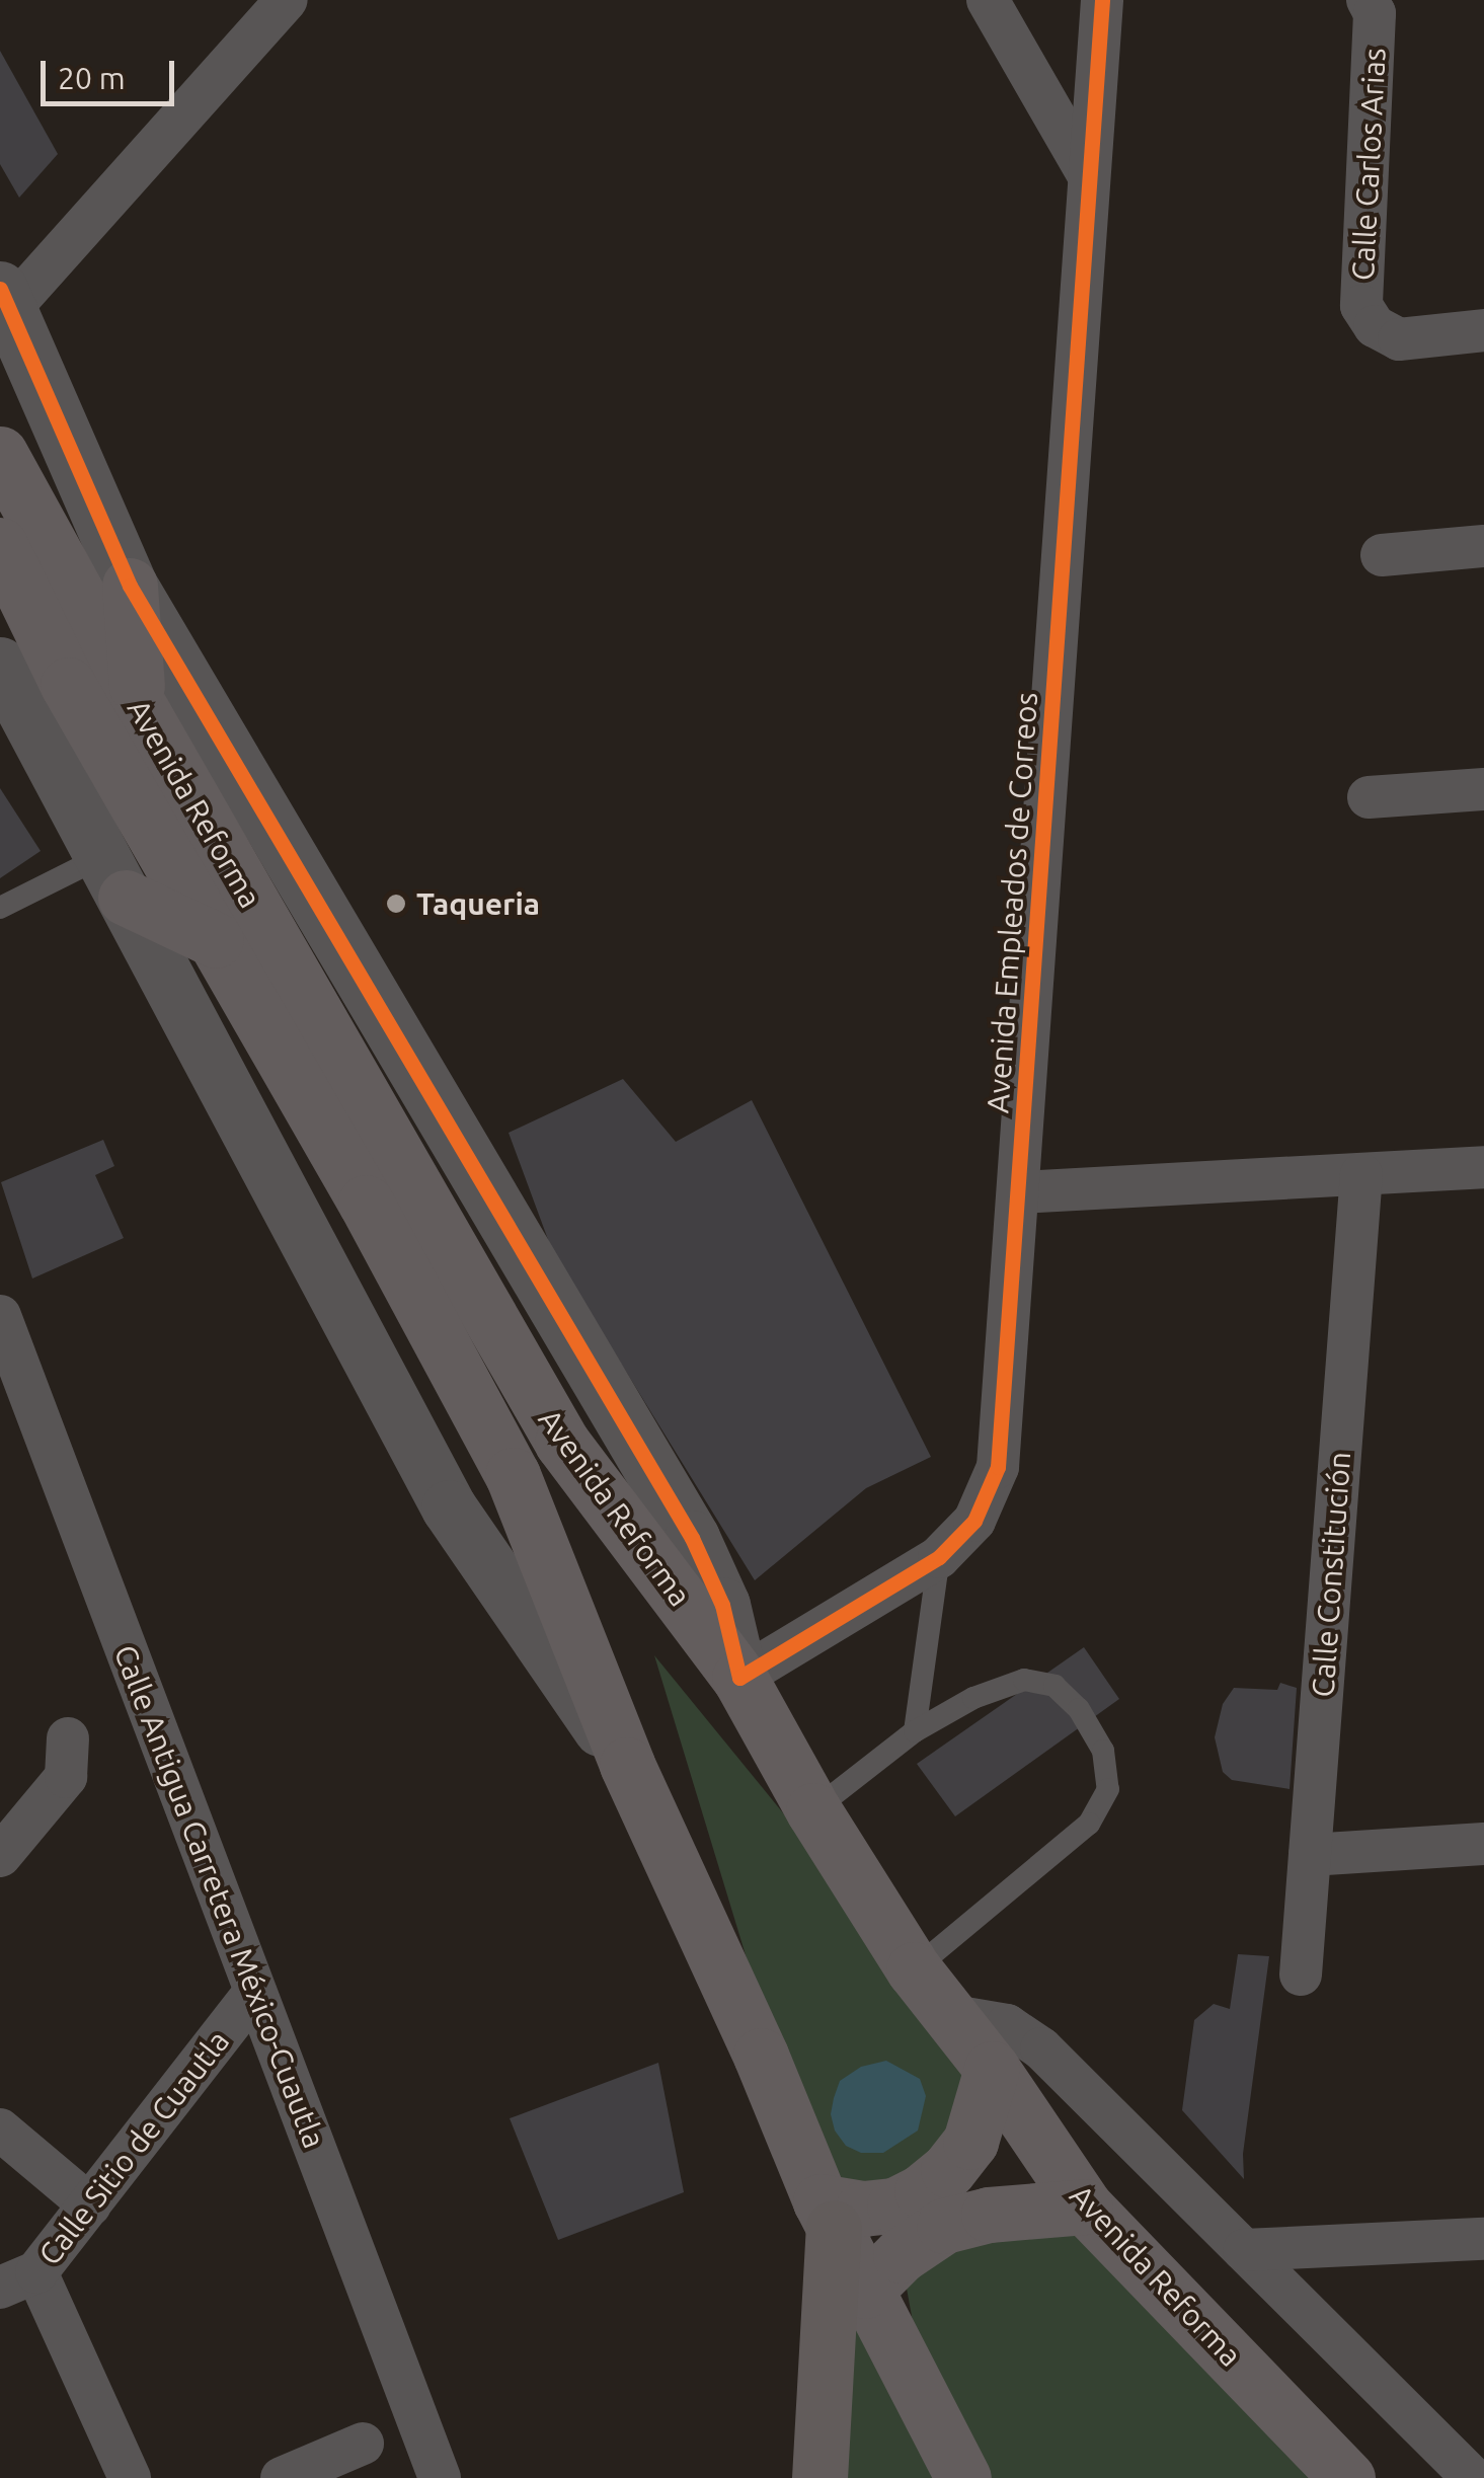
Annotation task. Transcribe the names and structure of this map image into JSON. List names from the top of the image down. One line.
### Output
{"streets":{"main road":["Avenida Reforma"],"street":["Calle Carlos Arias","Avenida Empleados de Correos","Calle Constitución","Calle Antigua Carretera México-Cuautla","Calle Sitio de Cuautla"]},"crossings":[["Avenida Reforma","Avenida Empleados de Correos"],["Calle Antigua Carretera México-Cuautla","Calle Sitio de Cuautla"]],"places":["Taqueria"],"scale_bar":"20 m"}
